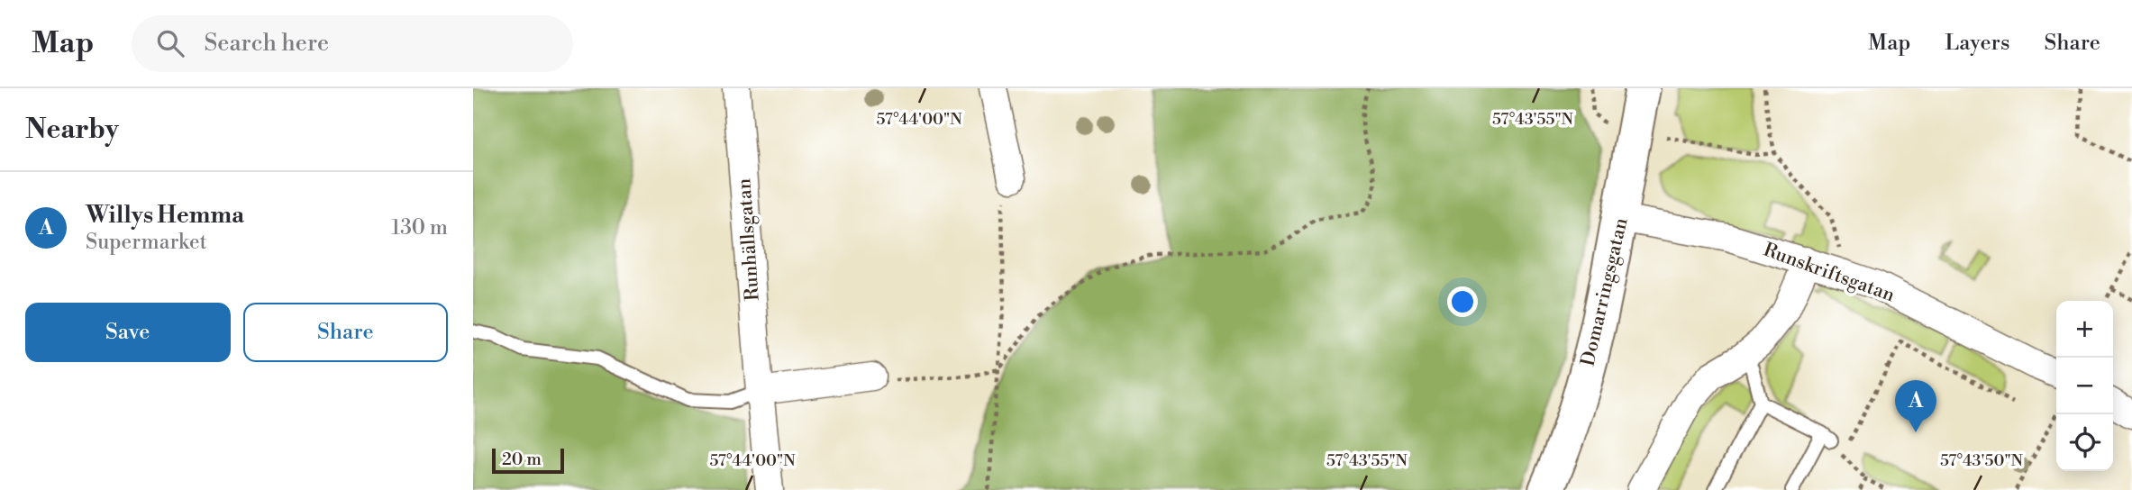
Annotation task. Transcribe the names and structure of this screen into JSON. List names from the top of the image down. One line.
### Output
{"streets":{"street":["Runhällsgatan","Runskriftsgatan","Domarringsgatan"]},"crossings":[["Runskriftsgatan","Domarringsgatan"]],"scale_bar":"20 m","page":{"header":"Map","search":"Search here","nav":["Map","Layers","Share"],"heading":"Nearby","list":[{"mark":"A","name":"Willys Hemma","note":"Supermarket","value":"130 m"}],"buttons":["Save","Share"],"map_buttons":["+","−"],"pins":"A","scale":"20 m"},"coordinates":["57°44'00\"N","57°43'55\"N","57°43'50\"N"]}
